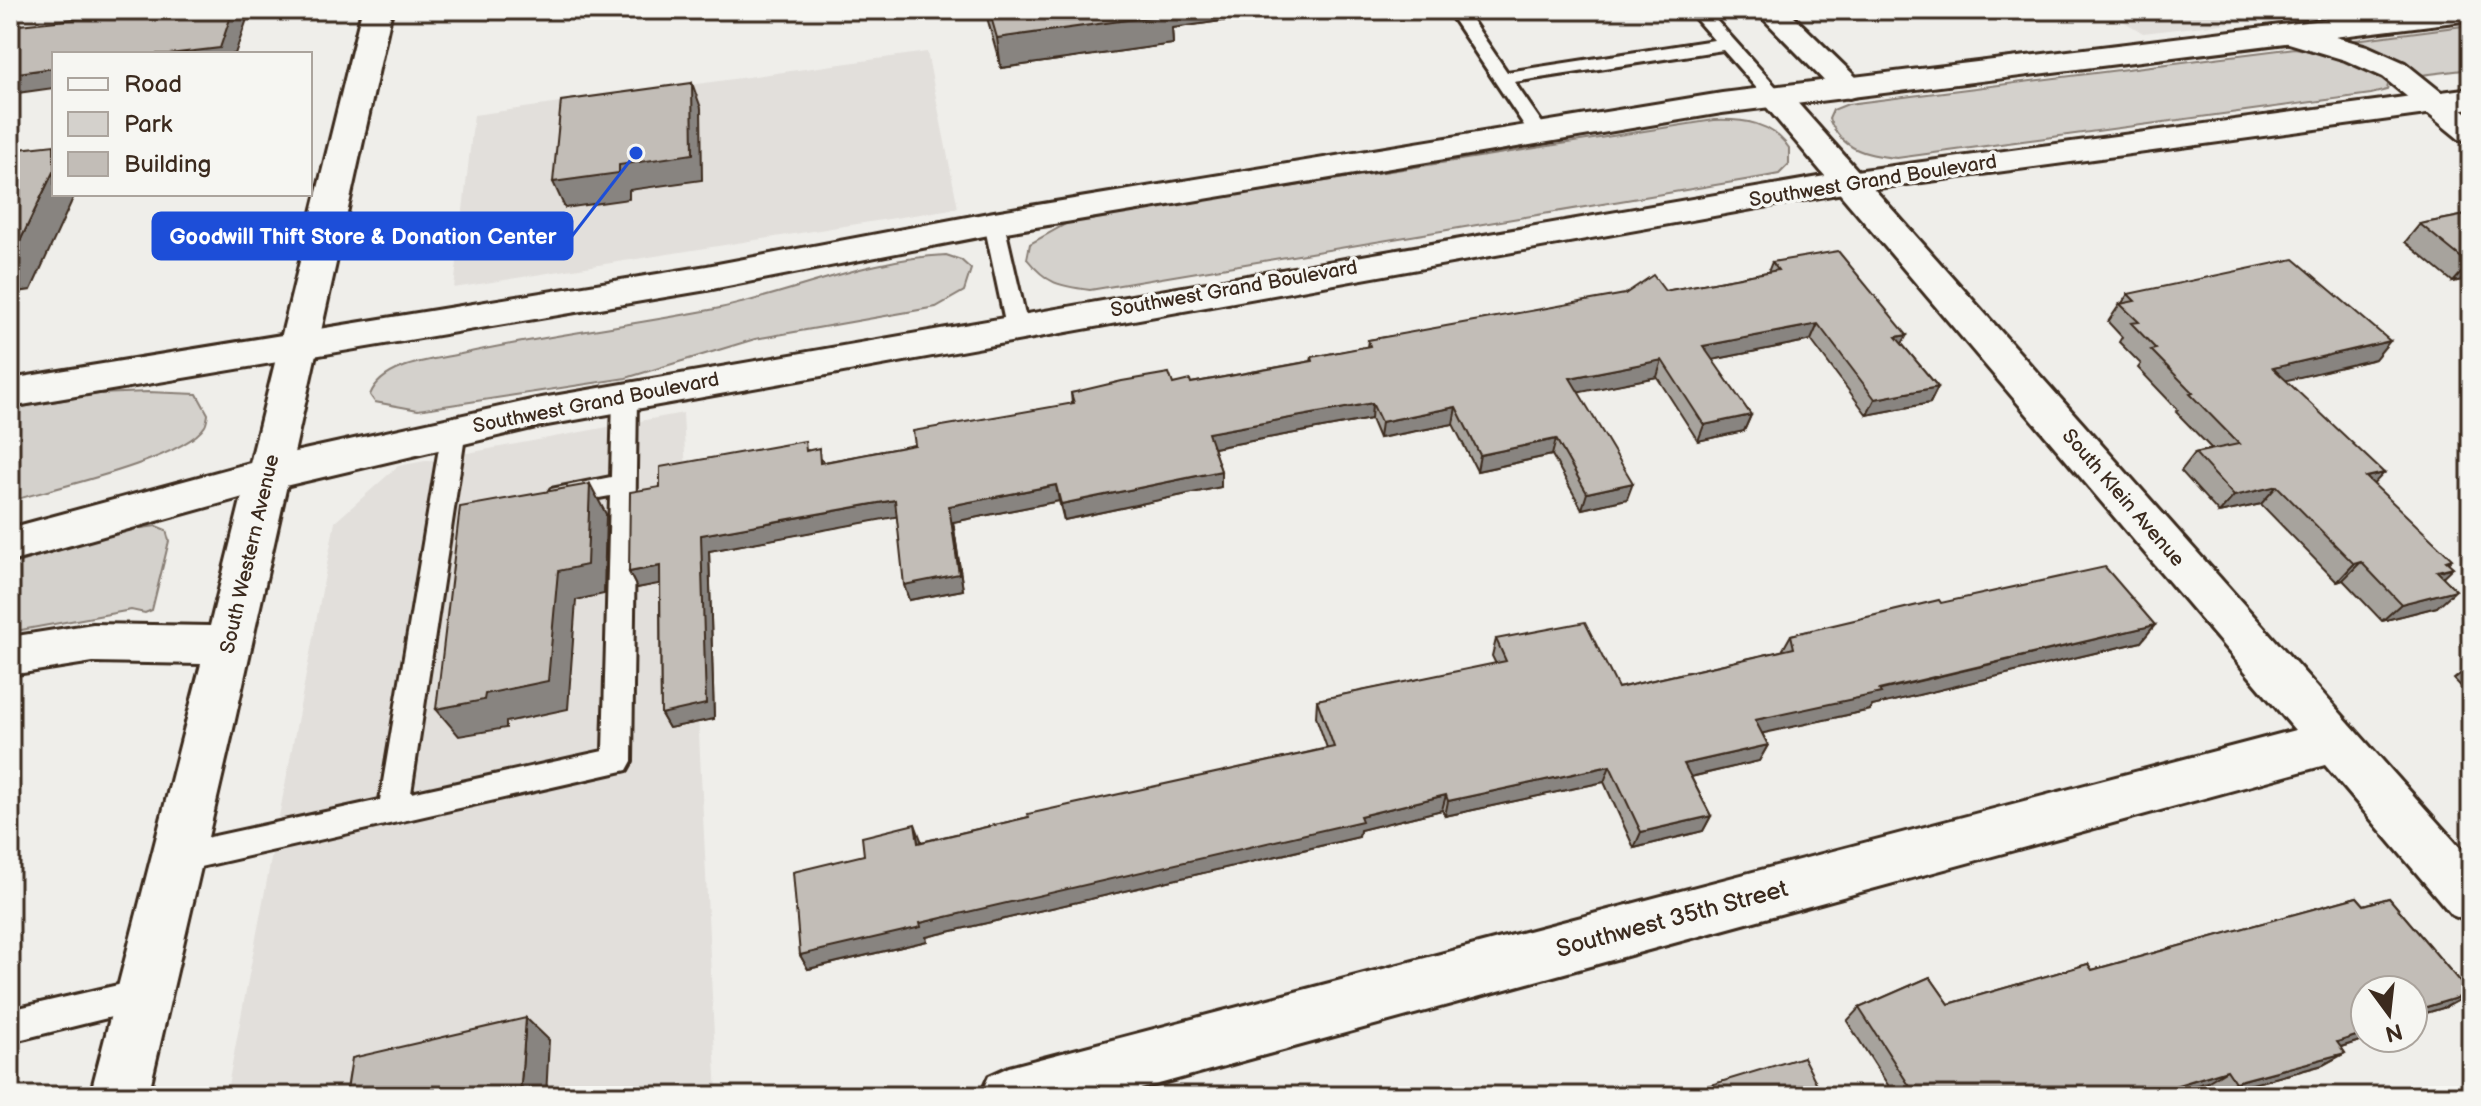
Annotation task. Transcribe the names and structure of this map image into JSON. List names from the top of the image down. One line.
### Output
{"streets":{"street":["Southwest Grand Boulevard","South Klein Avenue","South Western Avenue","Southwest 35th Street"]},"crossings":[["Southwest Grand Boulevard","South Klein Avenue"],["Southwest Grand Boulevard","South Western Avenue"],["South Klein Avenue","Southwest 35th Street"]],"places":["Goodwill Thift Store & Donation Center"],"legend":["Road","Park","Building"],"north":"bottom"}
